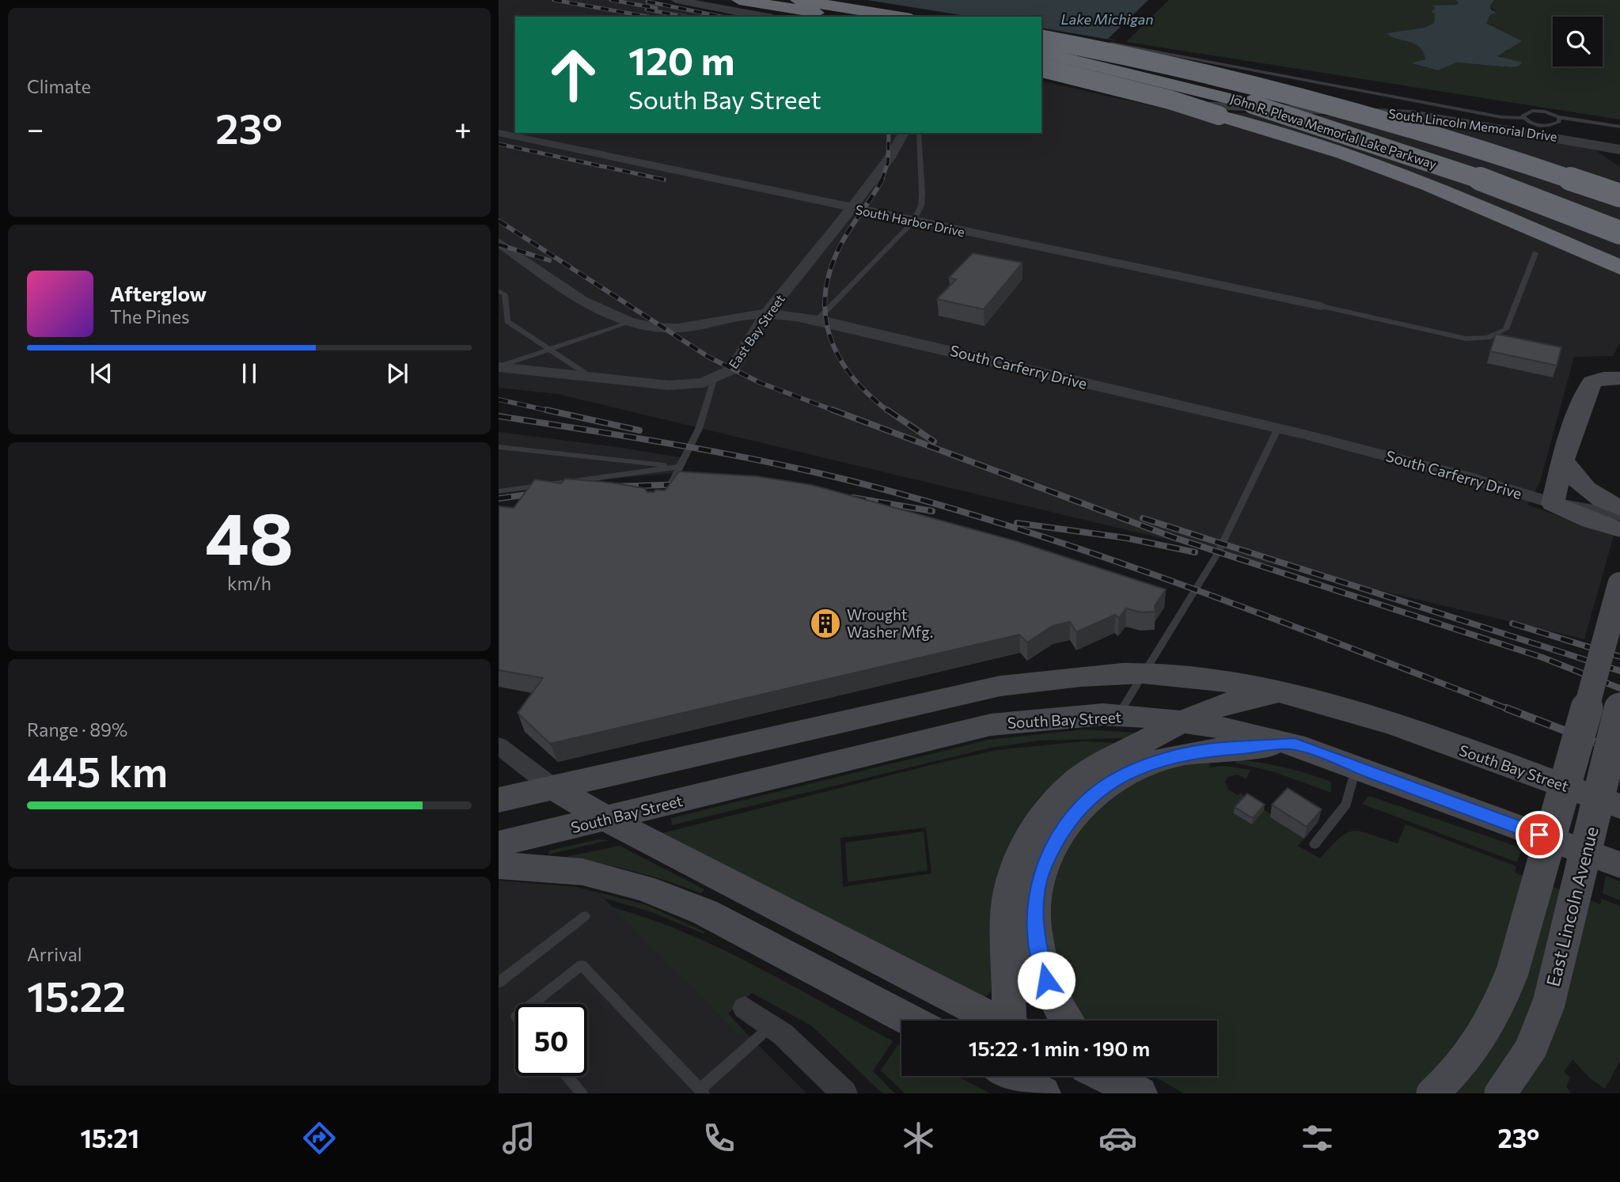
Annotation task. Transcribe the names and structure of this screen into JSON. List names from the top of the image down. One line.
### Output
{"streets":{"highway":["John R. Plewa Memorial Lake Parkway"],"main road":["South Carferry Drive","South Bay Street","East Lincoln Avenue"],"street":["South Lincoln Memorial Drive","South Harbor Drive","East Bay Street"]},"crossings":[["South Harbor Drive","East Bay Street"],["East Bay Street","South Carferry Drive"]],"water":["Lake Michigan"],"places":{"building":["Wrought Washer Mfg."]},"page":{"tile":["Climate",["48","km/h"],["Range · 89%","445 km"],["Arrival","15:22"]],"turn":["120 m","South Bay Street"],"heat":["−","23°","+"],"song":["Afterglow","The Pines"],"limit":"50","trip":"15:22 · 1 min · 190 m","tabs":["15:21","23°"]}}
